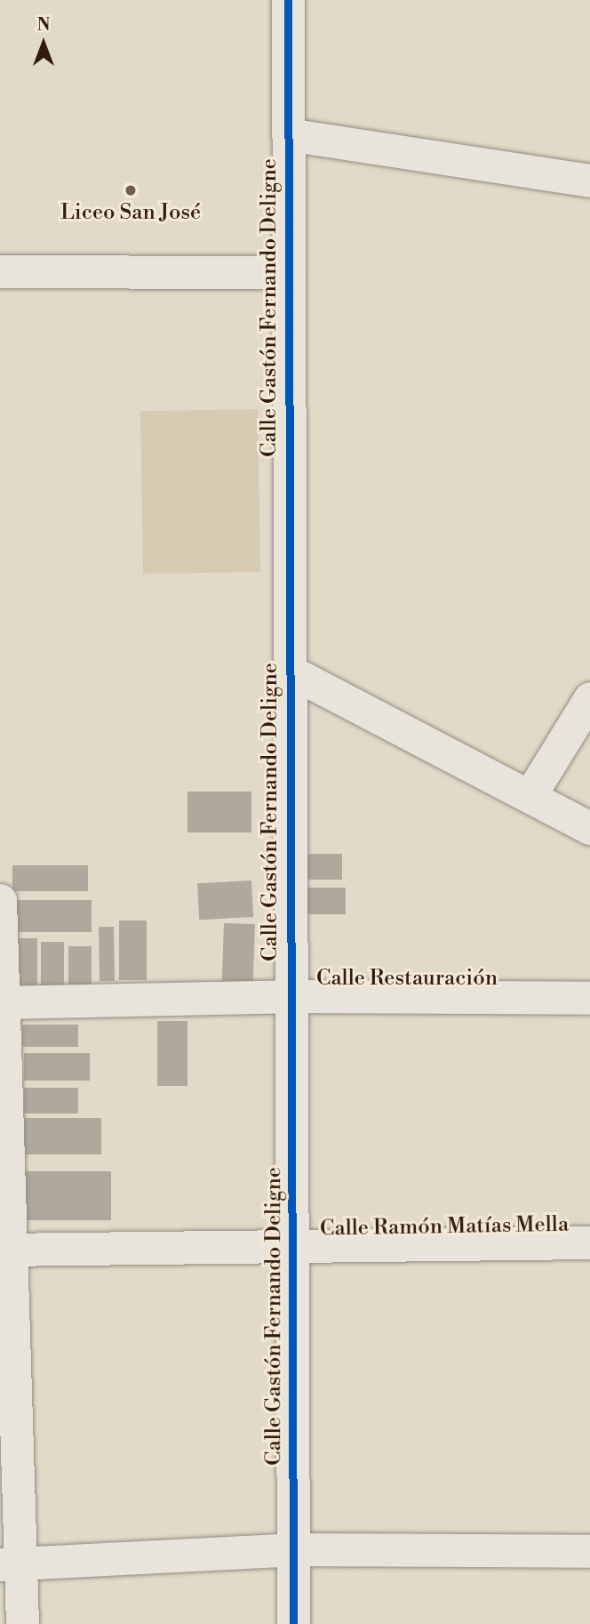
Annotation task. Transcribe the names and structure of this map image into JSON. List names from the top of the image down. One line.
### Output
{"streets":{"street":["Calle Gastón Fernando Deligne","Calle Restauración","Calle Ramón Matías Mella"]},"crossings":[["Calle Gastón Fernando Deligne","Calle Restauración"],["Calle Gastón Fernando Deligne","Calle Ramón Matías Mella"]],"places":["Liceo San José"],"north":"top"}
